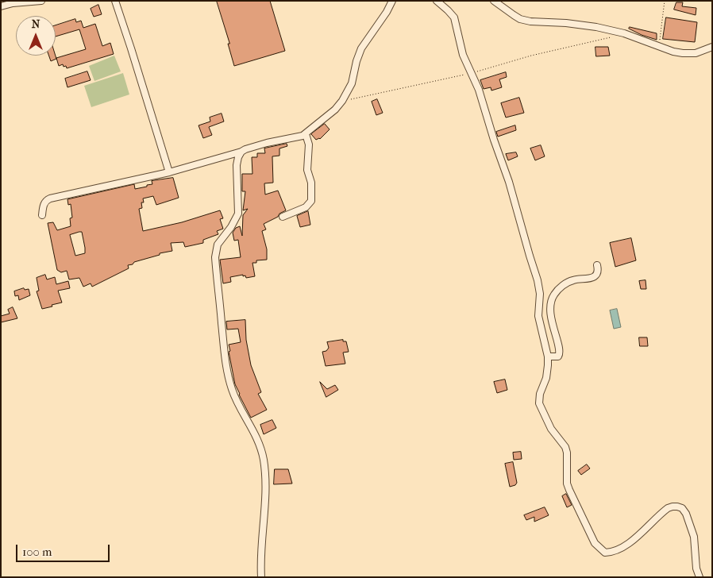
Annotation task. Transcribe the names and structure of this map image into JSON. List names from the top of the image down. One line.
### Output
{"scale_bar":"100 m","north":"top"}
